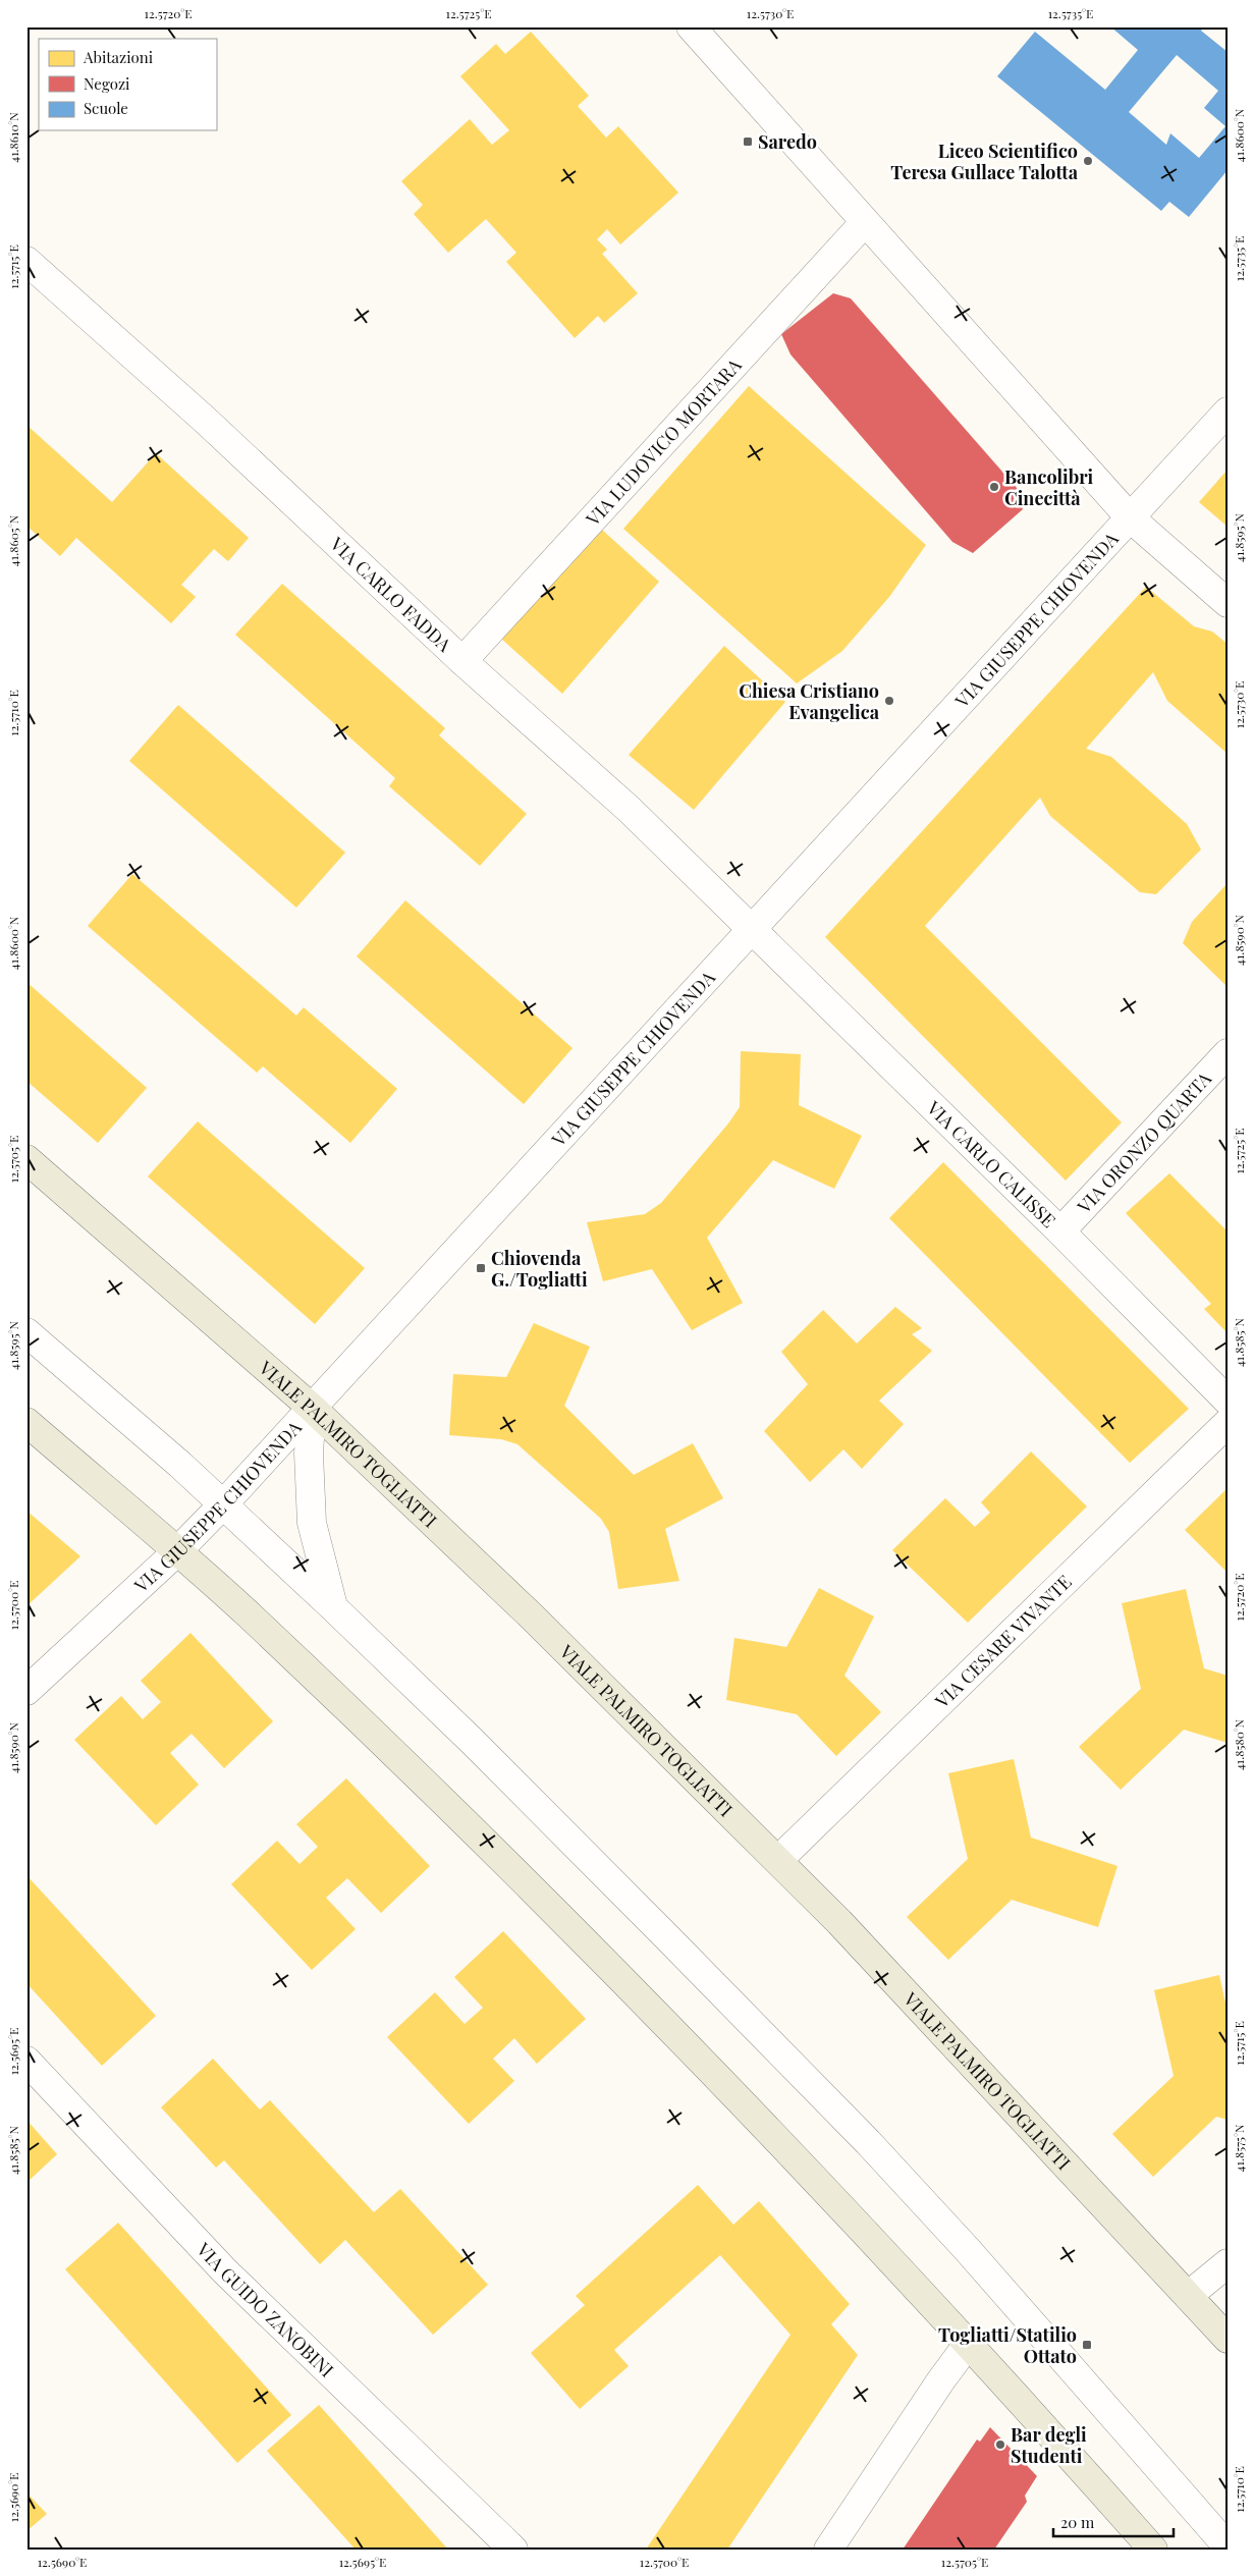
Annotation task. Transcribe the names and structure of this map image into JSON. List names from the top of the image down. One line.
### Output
{"streets":{"main road":["VIALE PALMIRO TOGLIATTI"],"street":["VIA LUDOVICO MORTARA","VIA CARLO FADDA","VIA GIUSEPPE CHIOVENDA","VIA ORONZO QUARTA","VIA CARLO CALISSE","VIA CESARE VIVANTE","VIA GUIDO ZANOBINI"]},"crossings":[["VIA LUDOVICO MORTARA","VIA CARLO FADDA"],["VIA CARLO FADDA","VIA GIUSEPPE CHIOVENDA"],["VIA CARLO FADDA","VIA CARLO CALISSE"],["VIA GIUSEPPE CHIOVENDA","VIA CARLO CALISSE"],["VIA GIUSEPPE CHIOVENDA","VIALE PALMIRO TOGLIATTI"],["VIA ORONZO QUARTA","VIA CARLO CALISSE"],["VIALE PALMIRO TOGLIATTI","VIA CESARE VIVANTE"]],"places":{"transit":["Saredo","Chiovenda G./Togliatti","Togliatti/Statilio Ottato"],"other":["Liceo Scientifico Teresa Gullace Talotta","Bancolibri Cinecittà","Chiesa Cristiano Evangelica","Bar degli Studenti"]},"legend":["Abitazioni","Negozi","Scuole"],"scale_bar":"20 m","coordinates":["12.5720°E","12.5725°E","12.5730°E","12.5735°E","41.8600°N","41.8610°N","12.5715°E","41.8595°N","41.8605°N","12.5710°E","41.8590°N","12.5705°E","41.8585°N","12.5700°E","41.8580°N","12.5695°E","41.8575°N","12.5690°E"]}
